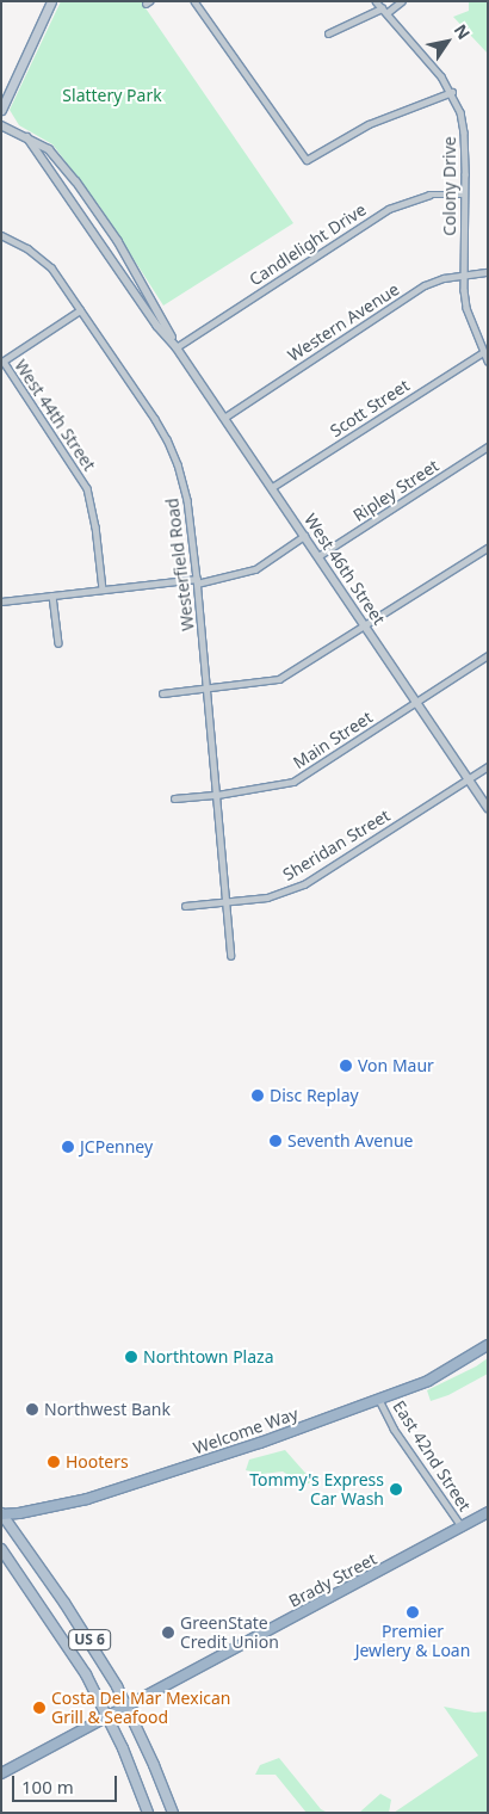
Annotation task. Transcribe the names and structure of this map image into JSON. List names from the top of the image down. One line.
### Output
{"streets":{"highway":["Welcome Way","Brady Street"],"main road":["US 6"],"street":["Colony Drive","Candlelight Drive","Western Avenue","Scott Street","West 44th Street","Ripley Street","Westerfield Road","West 46th Street","Main Street","Sheridan Street","East 42nd Street"]},"crossings":[["Colony Drive","Candlelight Drive"],["Colony Drive","Western Avenue"],["Colony Drive","Scott Street"],["Candlelight Drive","West 46th Street"],["Western Avenue","West 46th Street"],["Scott Street","West 46th Street"],["Ripley Street","West 46th Street"],["Westerfield Road","Main Street"],["Westerfield Road","Sheridan Street"],["West 46th Street","Main Street"],["West 46th Street","Sheridan Street"],["Welcome Way","East 42nd Street"],["Welcome Way","US 6"],["East 42nd Street","Brady Street"],["Brady Street","US 6"]],"parks":["Slattery Park"],"places":["Von Maur","Disc Replay","Seventh Avenue","JCPenney","Northtown Plaza","Northwest Bank","Hooters","Tommy's Express Car Wash","Premier Jewlery & Loan","GreenState Credit Union","Costa Del Mar Mexican Grill & Seafood"],"scale_bar":"100 m","north":"top right"}
